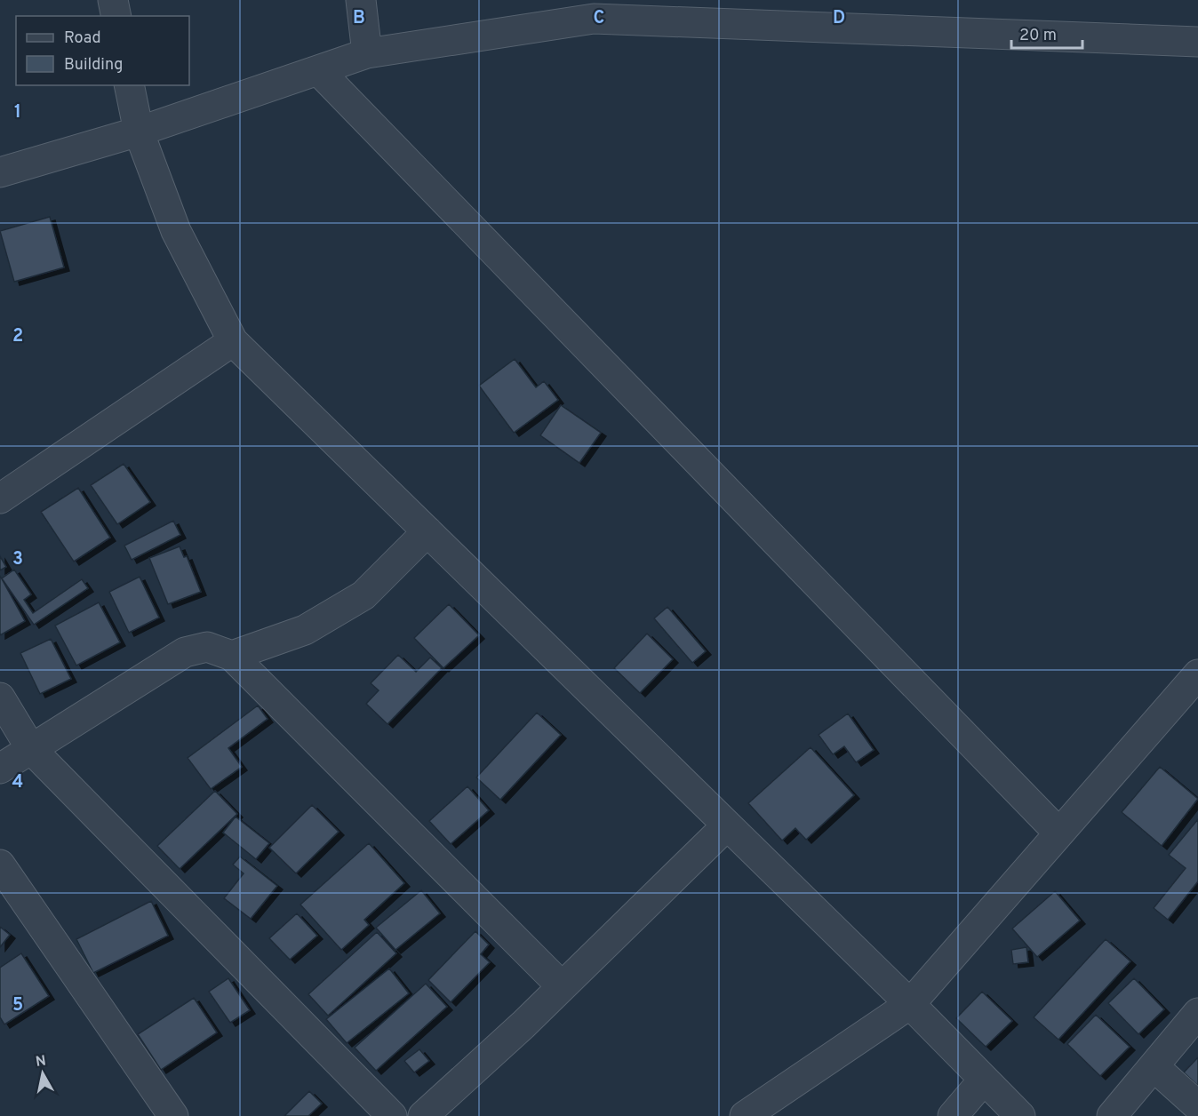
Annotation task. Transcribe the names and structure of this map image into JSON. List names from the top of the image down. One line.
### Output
{"legend":["Road","Building"],"scale_bar":"20 m","north":"top","grid":{"columns":["B","C","D"],"rows":["1","2","3","4","5"]}}
